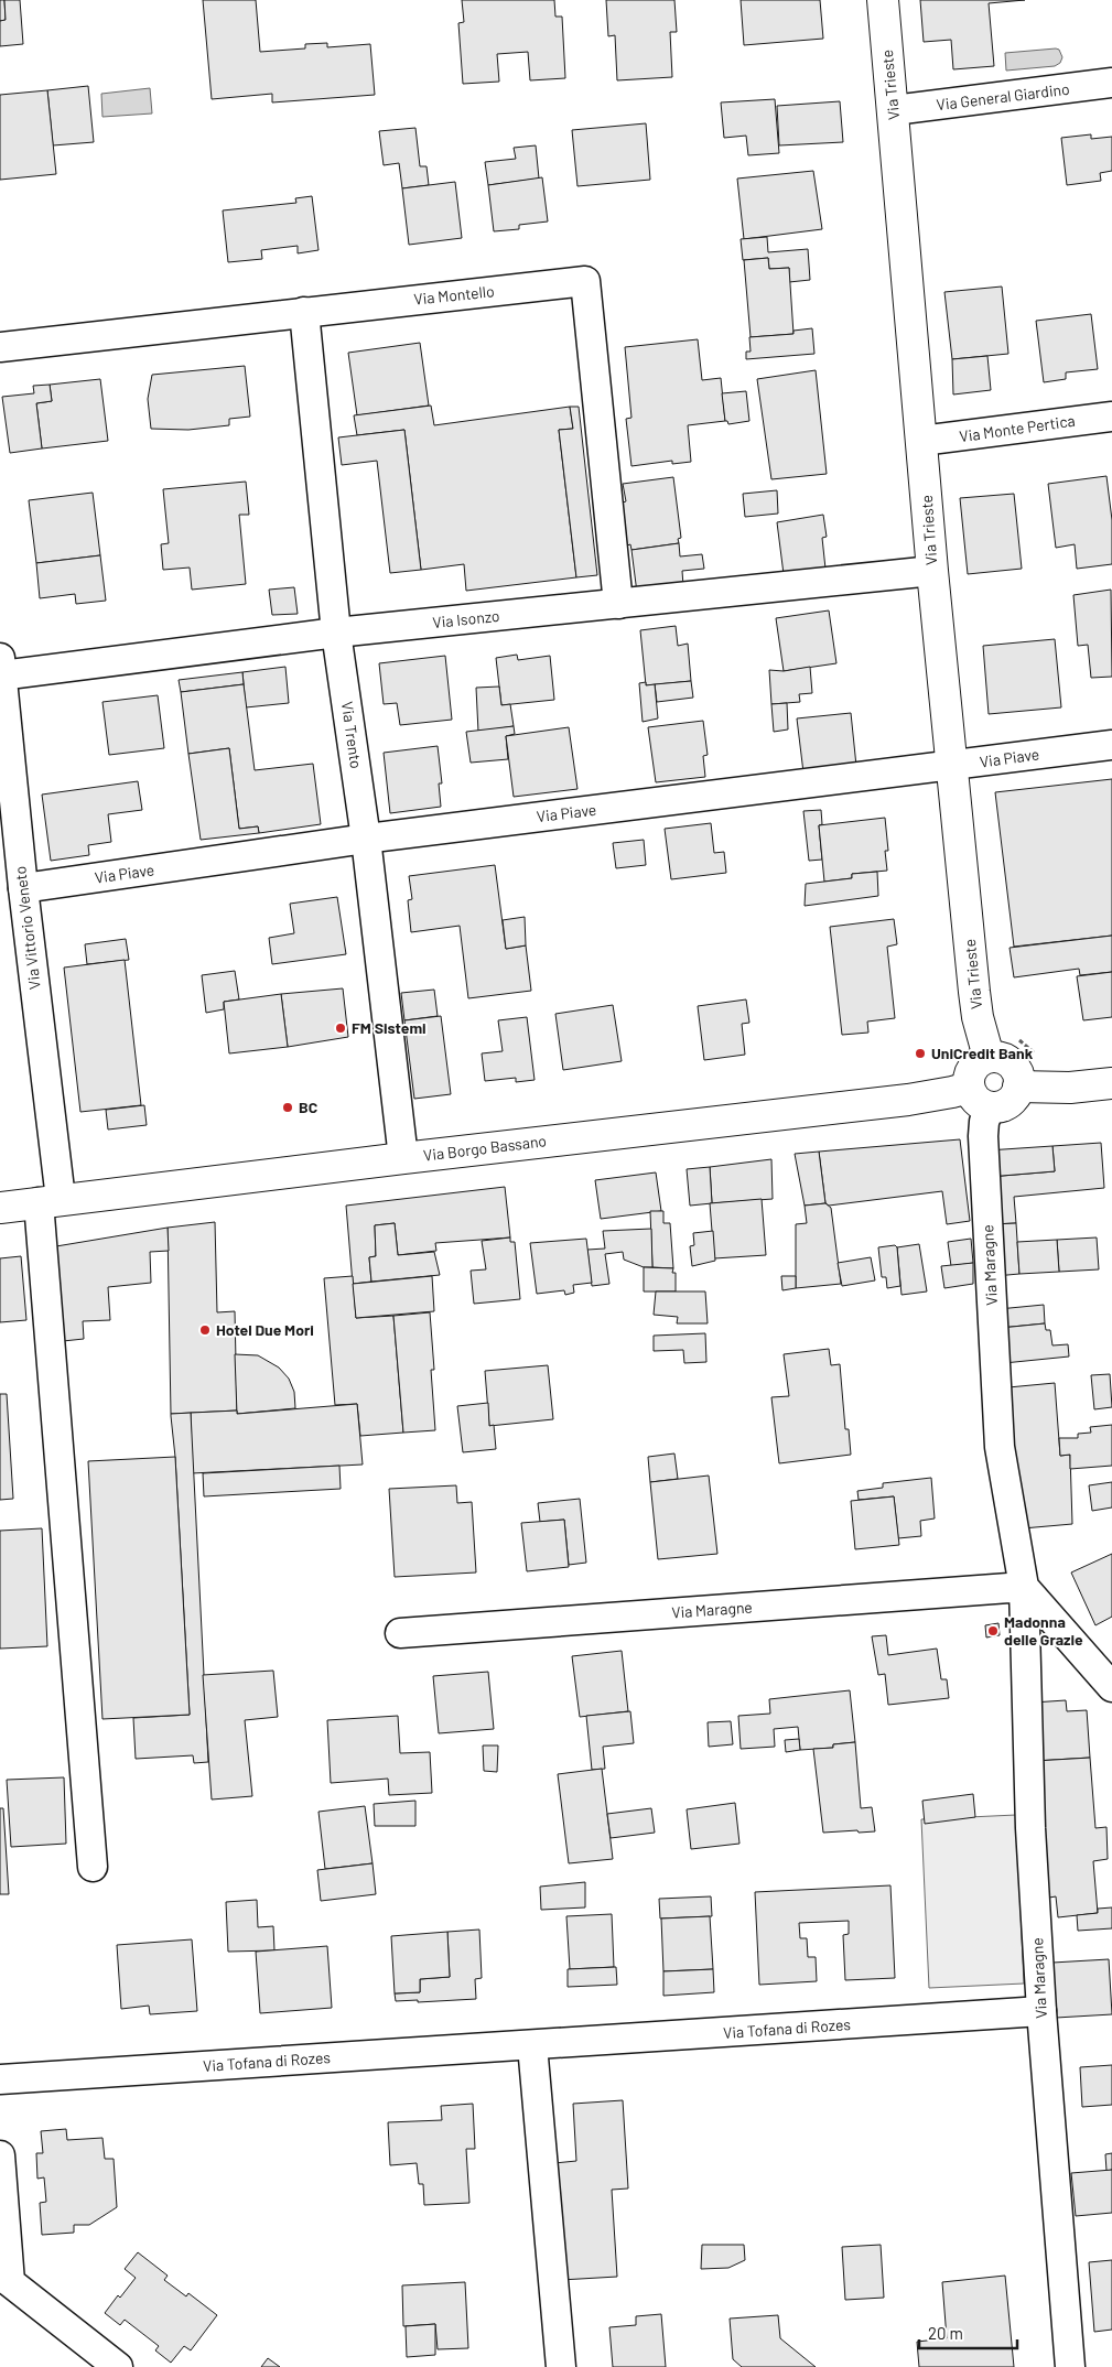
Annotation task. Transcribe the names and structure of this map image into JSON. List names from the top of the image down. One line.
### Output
{"streets":{"street":["Via Trieste","Via General Giardino","Via Montello","Via Monte Pertica","Via Isonzo","Via Trento","Via Piave","Via Vittorio Veneto","Via Borgo Bassano","Via Maragne","Via Tofana di Rozes"]},"crossings":[["Via Trieste","Via General Giardino"],["Via Trieste","Via Monte Pertica"],["Via Trieste","Via Isonzo"],["Via Trieste","Via Piave"],["Via Trieste","Via Borgo Bassano"],["Via Trieste","Via Maragne"],["Via Montello","Via Isonzo"],["Via Montello","Via Trento"],["Via Isonzo","Via Trento"],["Via Isonzo","Via Vittorio Veneto"],["Via Trento","Via Piave"],["Via Trento","Via Borgo Bassano"],["Via Piave","Via Vittorio Veneto"],["Via Vittorio Veneto","Via Borgo Bassano"],["Via Borgo Bassano","Via Maragne"],["Via Maragne","Via Tofana di Rozes"]],"places":["FM Sistemi","UniCredit Bank","BC","Hotel Due Mori","Madonna delle Grazie"],"scale_bar":"20 m"}
